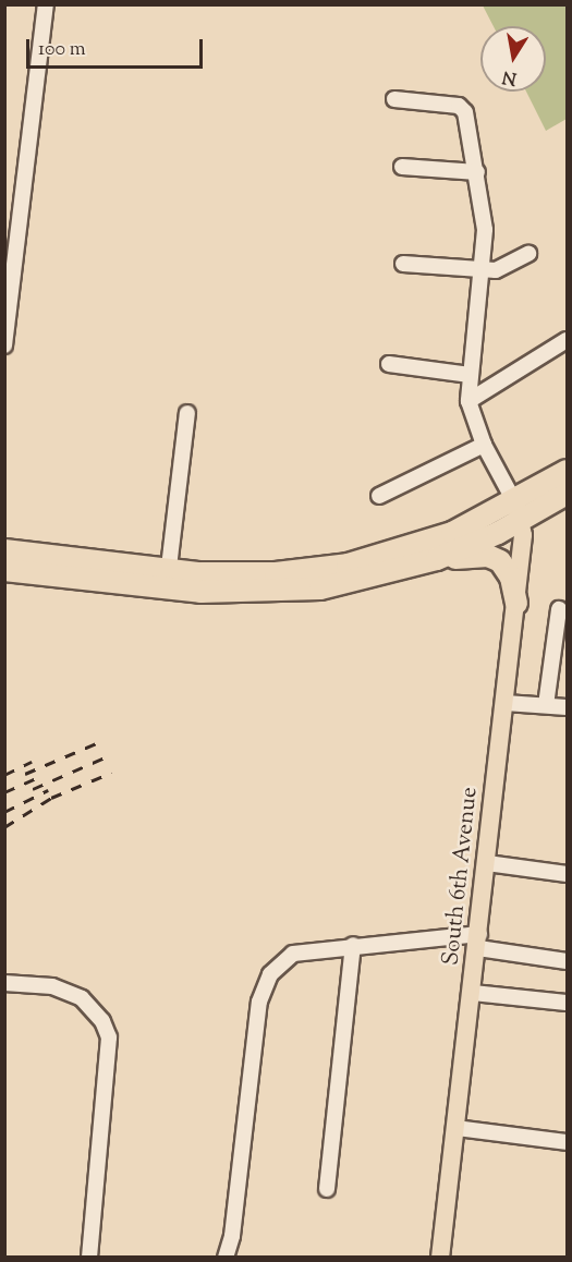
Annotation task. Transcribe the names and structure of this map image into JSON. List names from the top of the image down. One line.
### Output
{"streets":{"main road":["South 6th Avenue"]},"scale_bar":"100 m","north":"bottom"}
